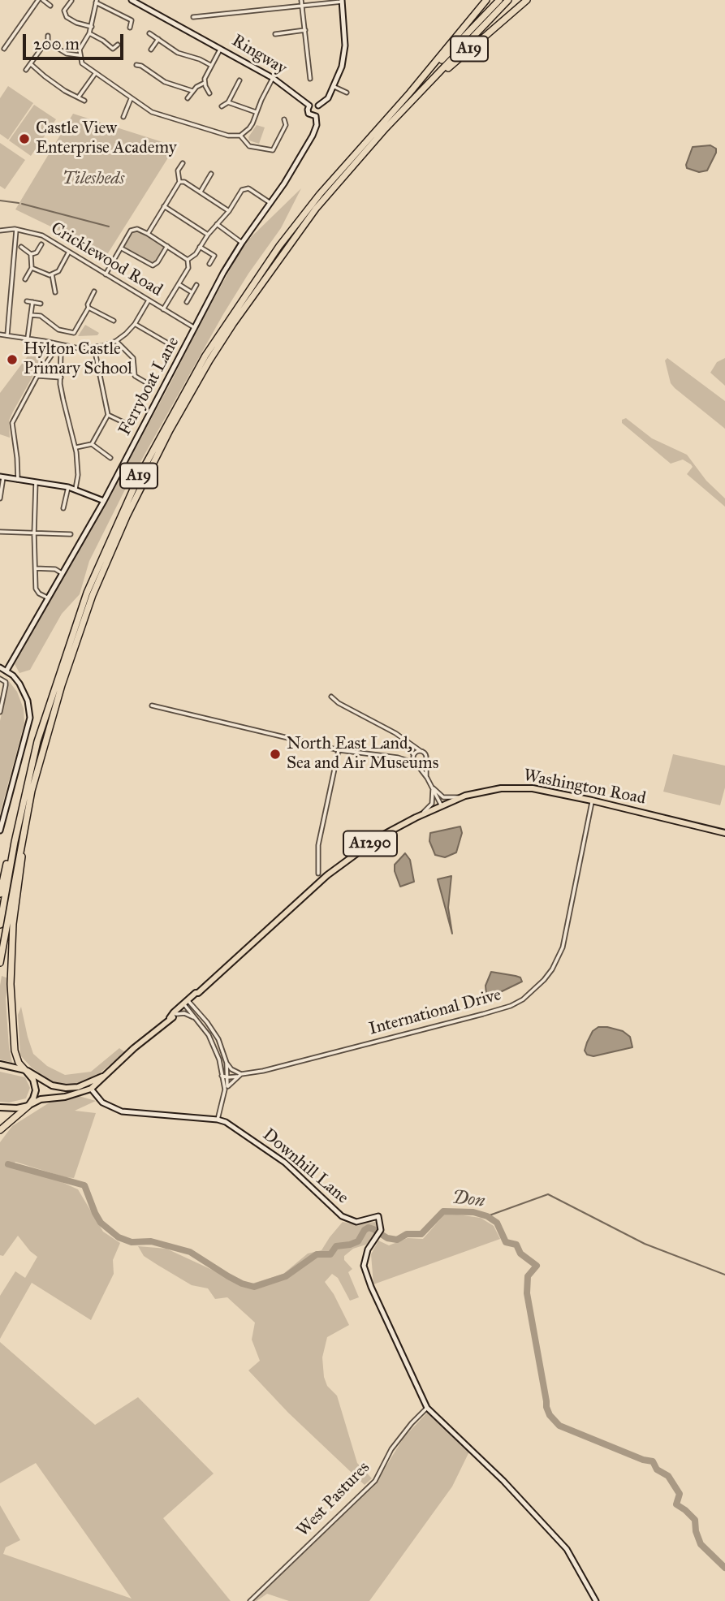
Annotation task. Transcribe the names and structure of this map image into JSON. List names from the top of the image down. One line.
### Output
{"streets":{"highway":["A19"],"main road":["Washington Road","A1290"],"street":["Ringway","Cricklewood Road","Ferryboat Lane","International Drive","Downhill Lane","West Pastures"]},"crossings":[["Ringway","Ferryboat Lane"],["Cricklewood Road","Ferryboat Lane"],["Washington Road","A1290"],["Washington Road","International Drive"],["A1290","Downhill Lane"],["Downhill Lane","West Pastures"]],"water":["Don"],"parks":["Tilesheds"],"places":["Castle View Enterprise Academy","Hylton Castle Primary School","North East Land, Sea and Air Museums"],"scale_bar":"200 m"}
